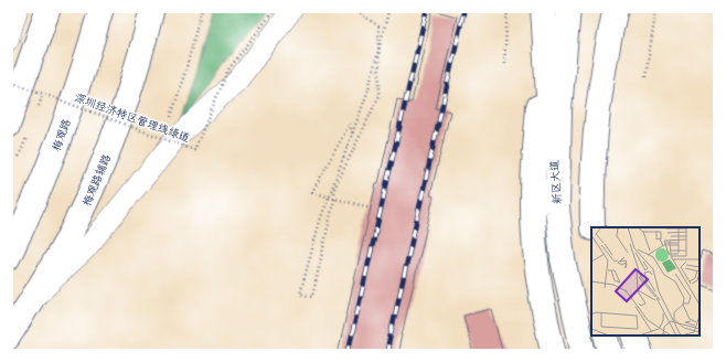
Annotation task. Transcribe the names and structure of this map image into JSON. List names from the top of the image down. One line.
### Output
{"streets":{"main road":["梅观路","梅观路辅路","新区大道"],"path":["深圳经济特区管理线绿道"]}}
